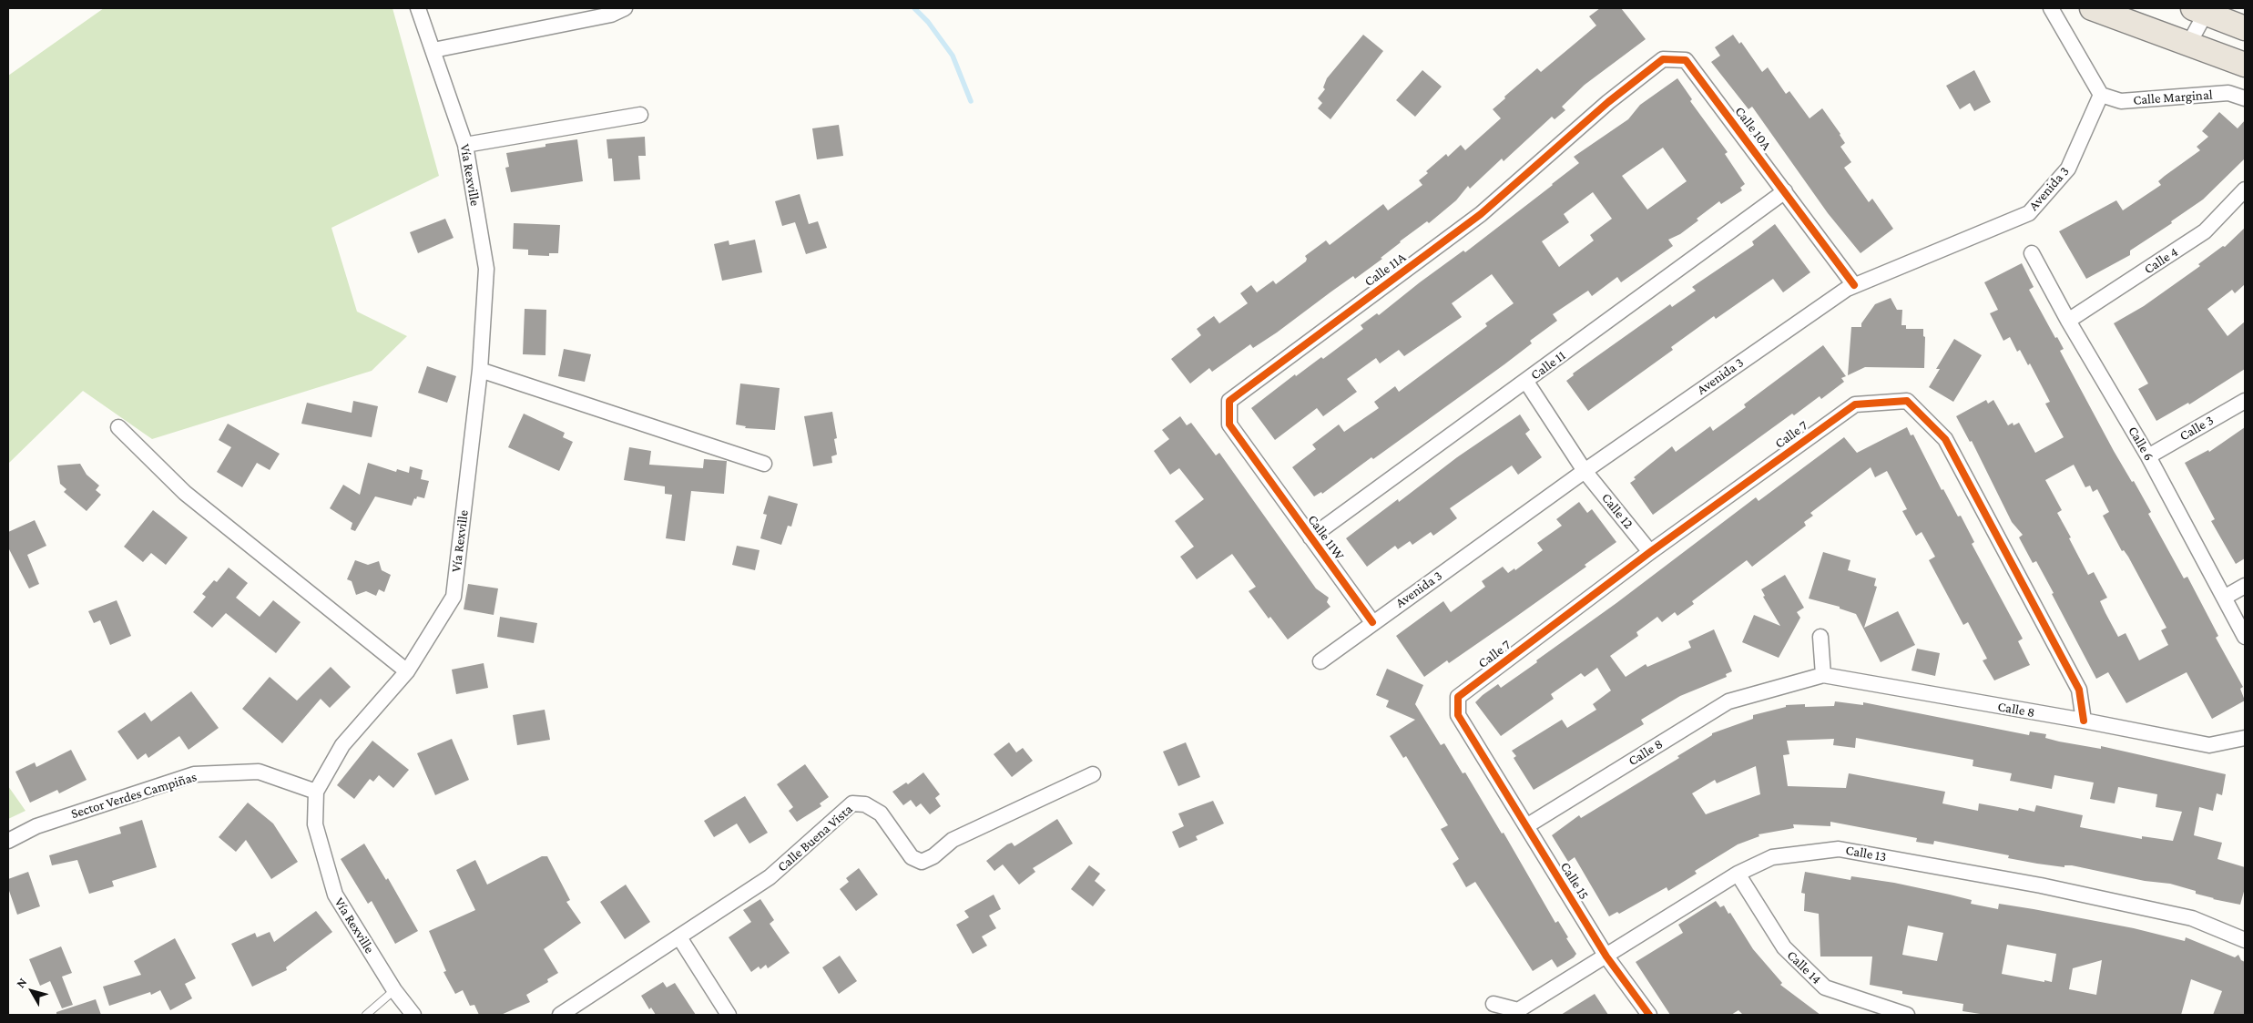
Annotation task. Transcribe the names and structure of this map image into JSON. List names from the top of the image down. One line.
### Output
{"streets":{"street":["Calle Marginal","Calle 10A","Vía Rexville","Avenida 3","Calle 4","Calle 11A","Calle 11","Calle 3","Calle 7","Calle 6","Calle 12","Calle 11W","Calle 8","Sector Verdes Campiñas","Calle Buena Vista","Calle 13","Calle 15","Calle 14"]},"crossings":[["Calle Marginal","Avenida 3"],["Calle 10A","Avenida 3"],["Calle 10A","Calle 11A"],["Calle 10A","Calle 11"],["Vía Rexville","Sector Verdes Campiñas"],["Avenida 3","Calle 12"],["Avenida 3","Calle 11W"],["Calle 4","Calle 6"],["Calle 11A","Calle 11W"],["Calle 11","Calle 12"],["Calle 11","Calle 11W"],["Calle 3","Calle 6"],["Calle 7","Calle 12"],["Calle 7","Calle 8"],["Calle 7","Calle 15"],["Calle 8","Calle 15"],["Calle 13","Calle 15"],["Calle 13","Calle 14"]],"north":"top left"}
